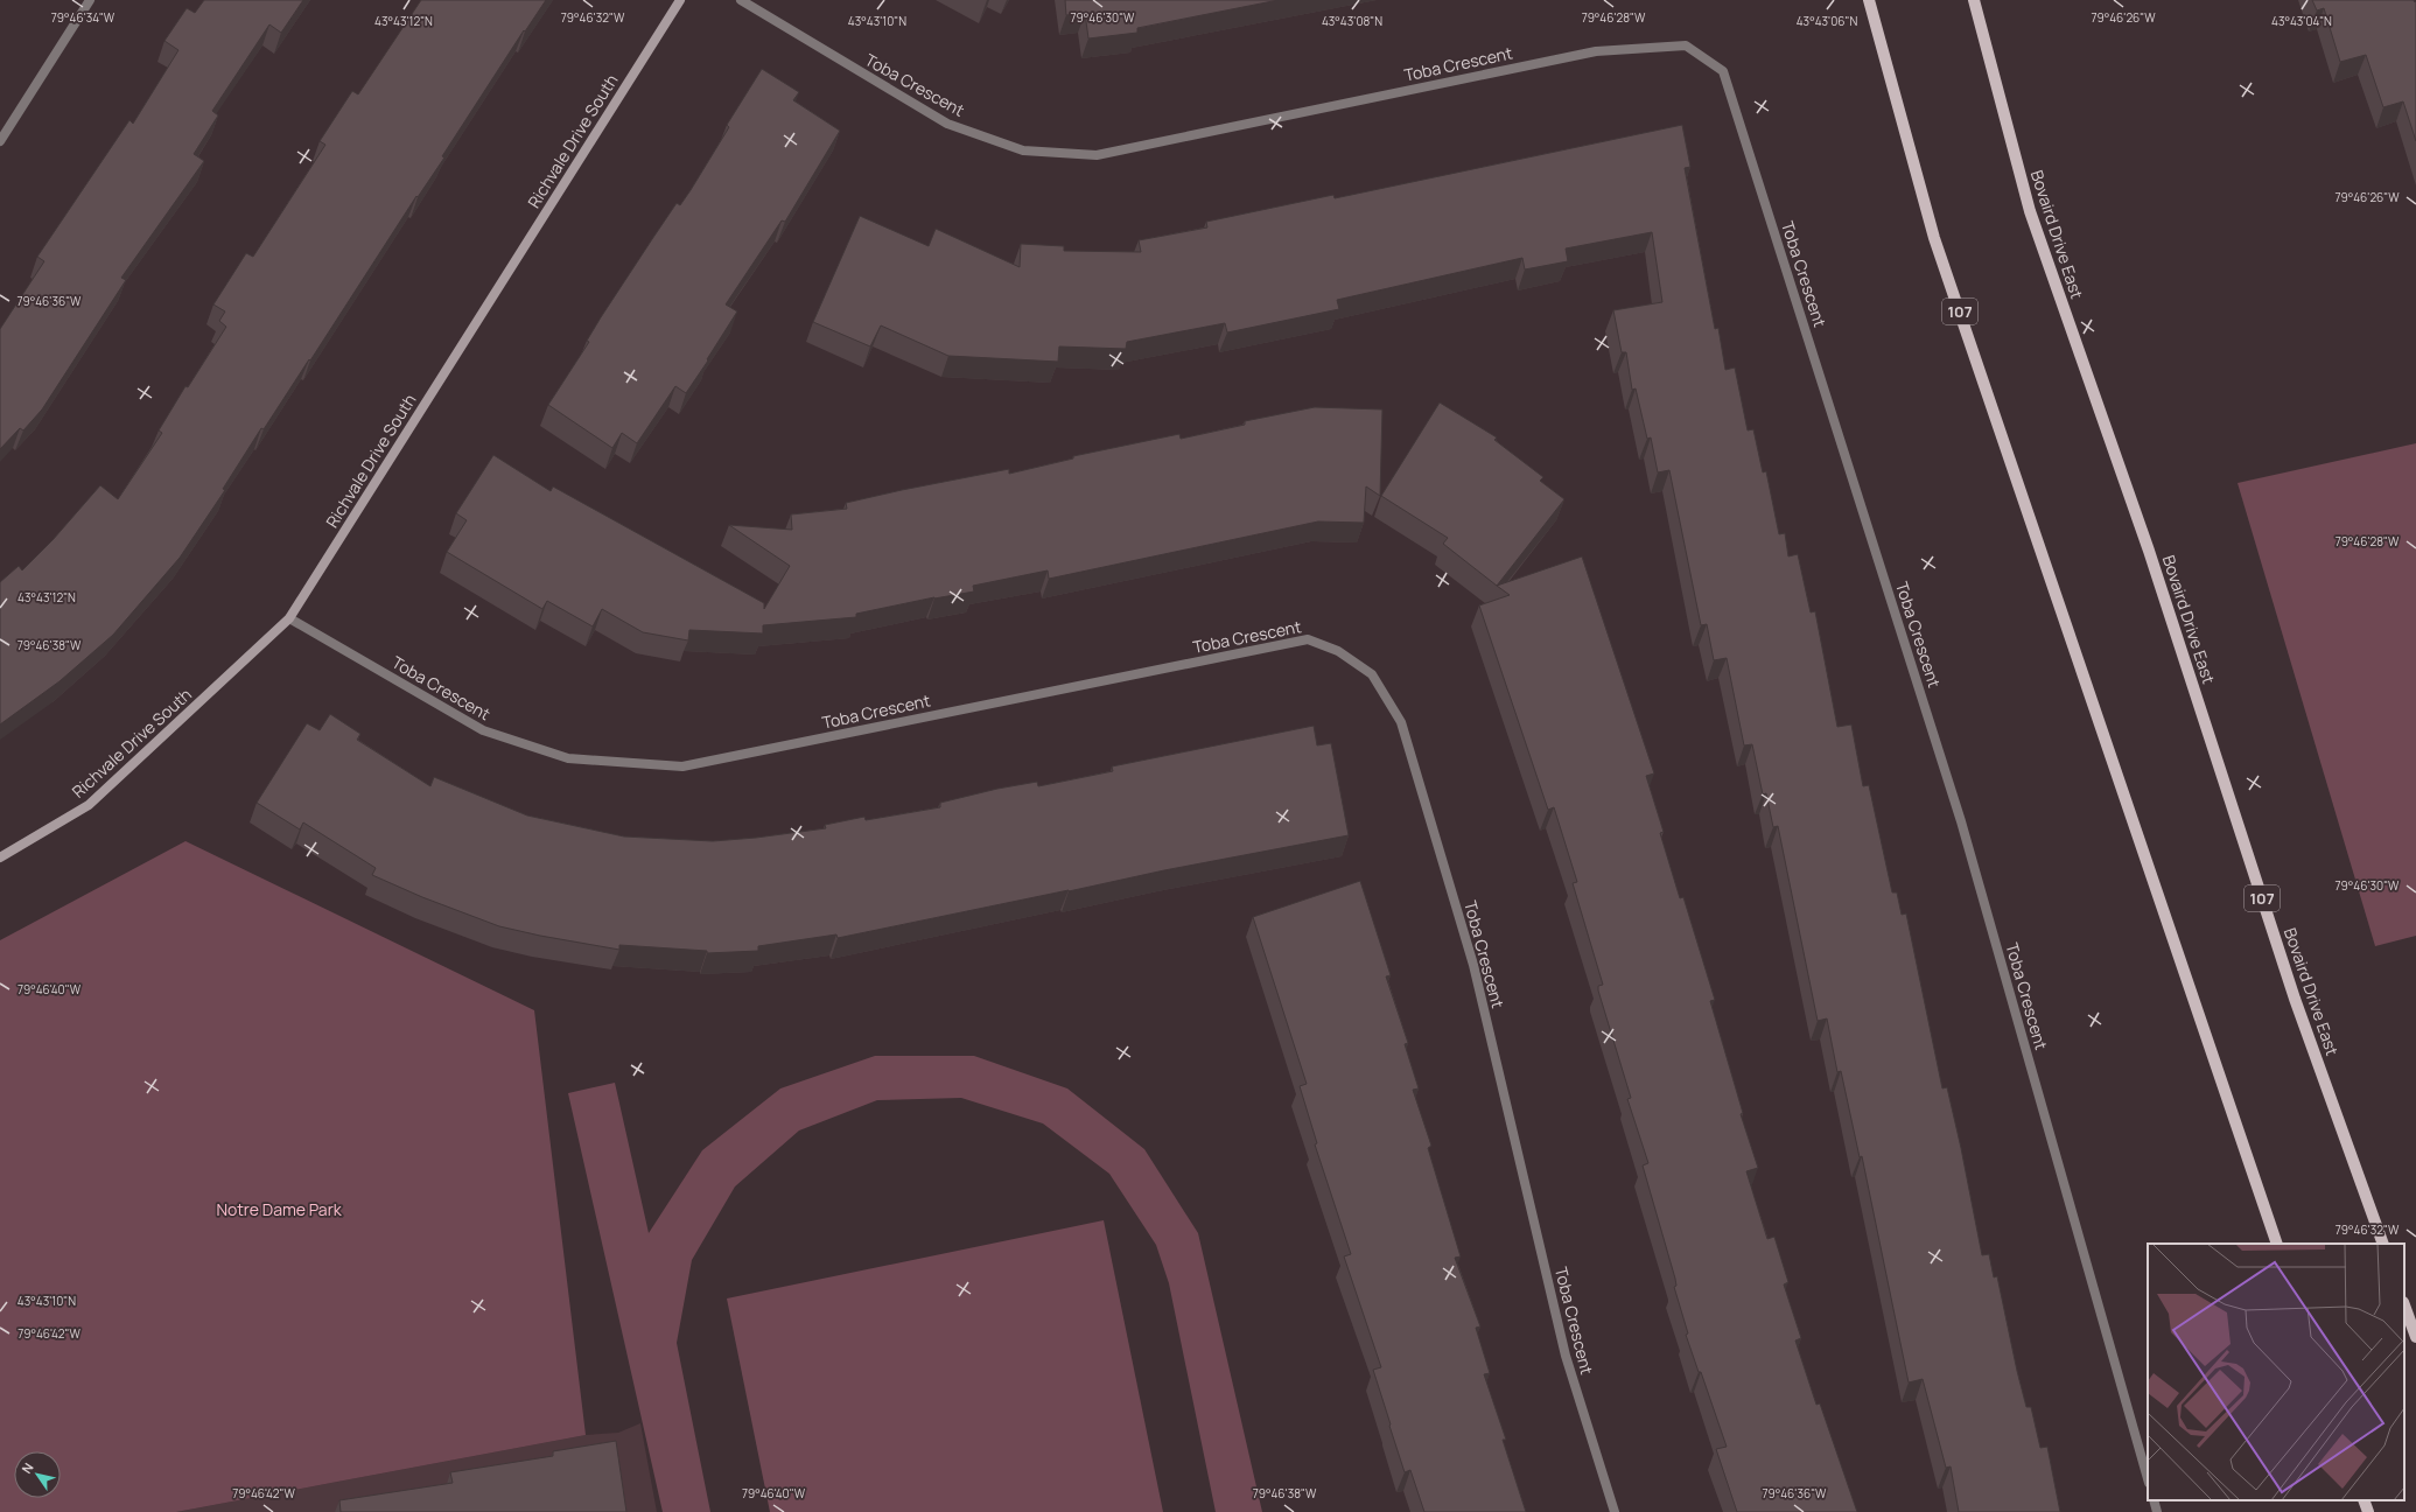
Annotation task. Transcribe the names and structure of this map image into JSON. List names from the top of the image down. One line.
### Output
{"streets":{"main road":["Bovaird Drive East","107"],"street":["Toba Crescent","Richvale Drive South"]},"crossings":[["Toba Crescent","Richvale Drive South"]],"parks":["Notre Dame Park"],"north":"top left","coordinates":["79°46'26\"W","79°46'34\"W","79°46'32\"W","79°46'30\"W","79°46'28\"W","43°43'12\"N","43°43'08\"N","43°43'06\"N","43°43'04\"N","43°43'10\"N","79°46'36\"W","79°46'38\"W","79°46'40\"W","79°46'42\"W"]}
